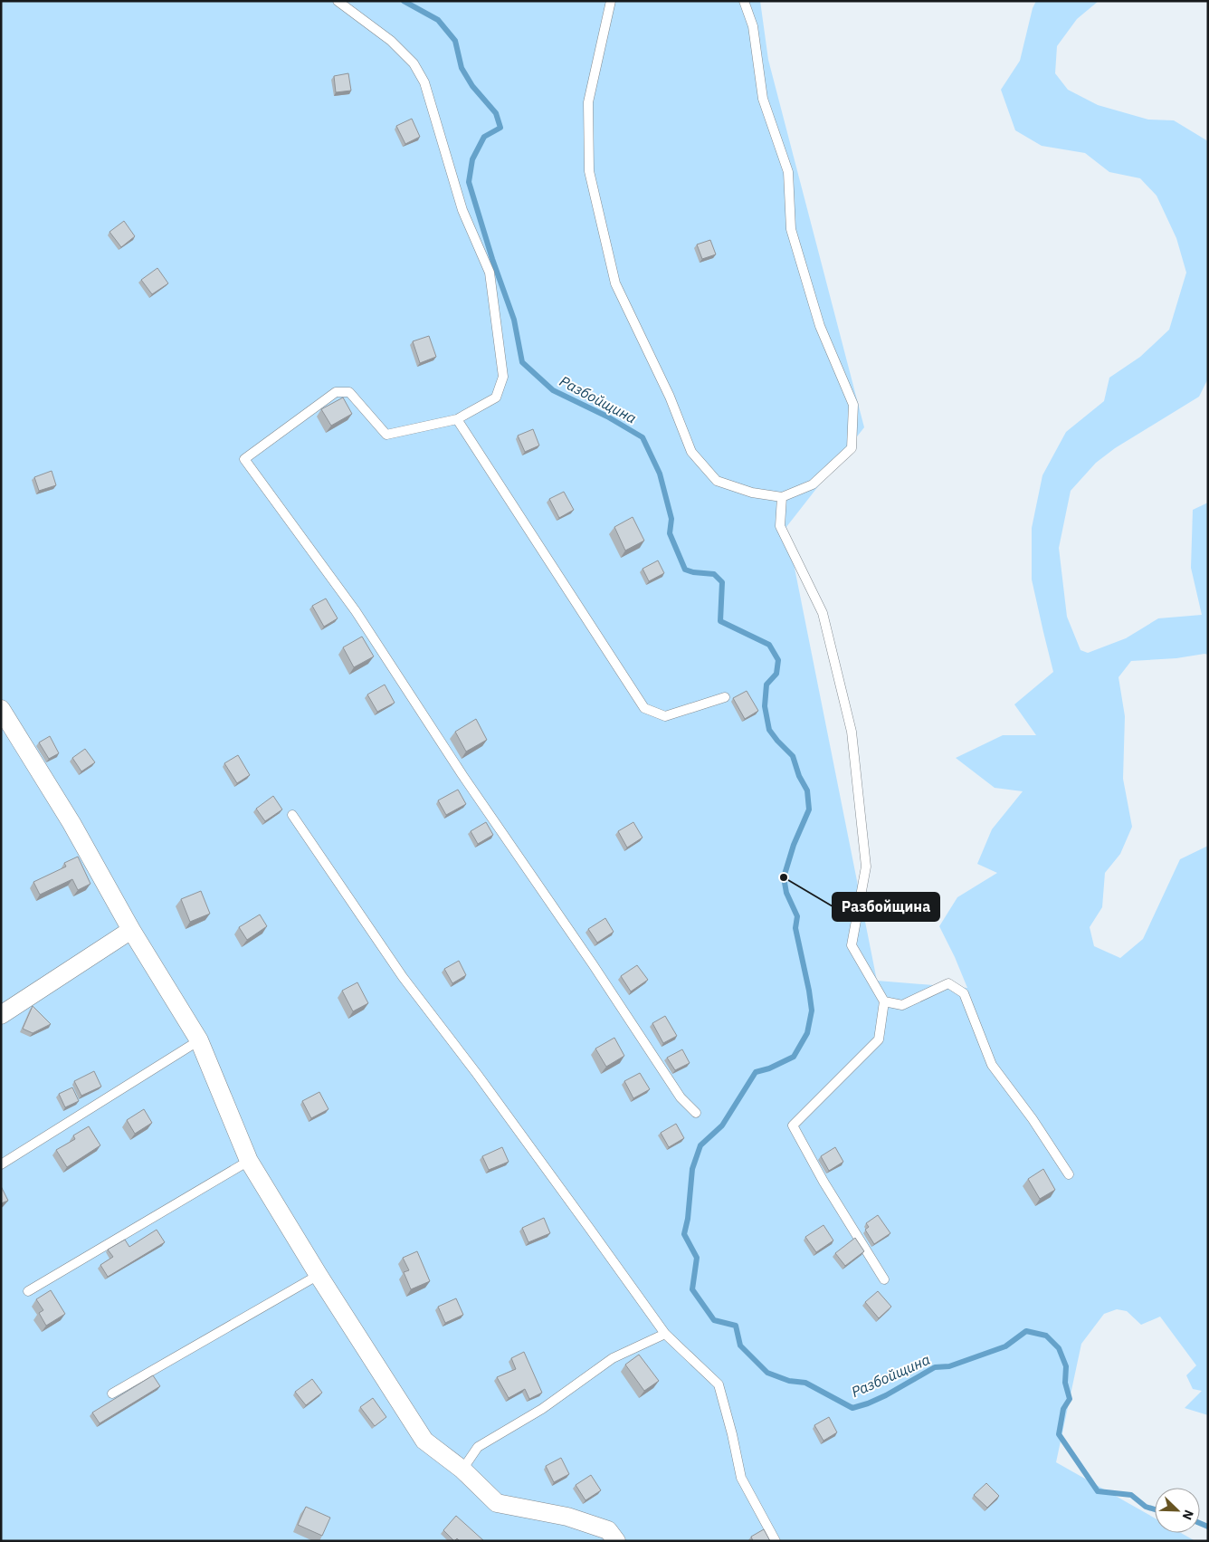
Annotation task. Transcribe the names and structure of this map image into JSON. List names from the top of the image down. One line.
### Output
{"water":["Разбойщина"],"places":["Разбойщина"],"north":"bottom right"}
